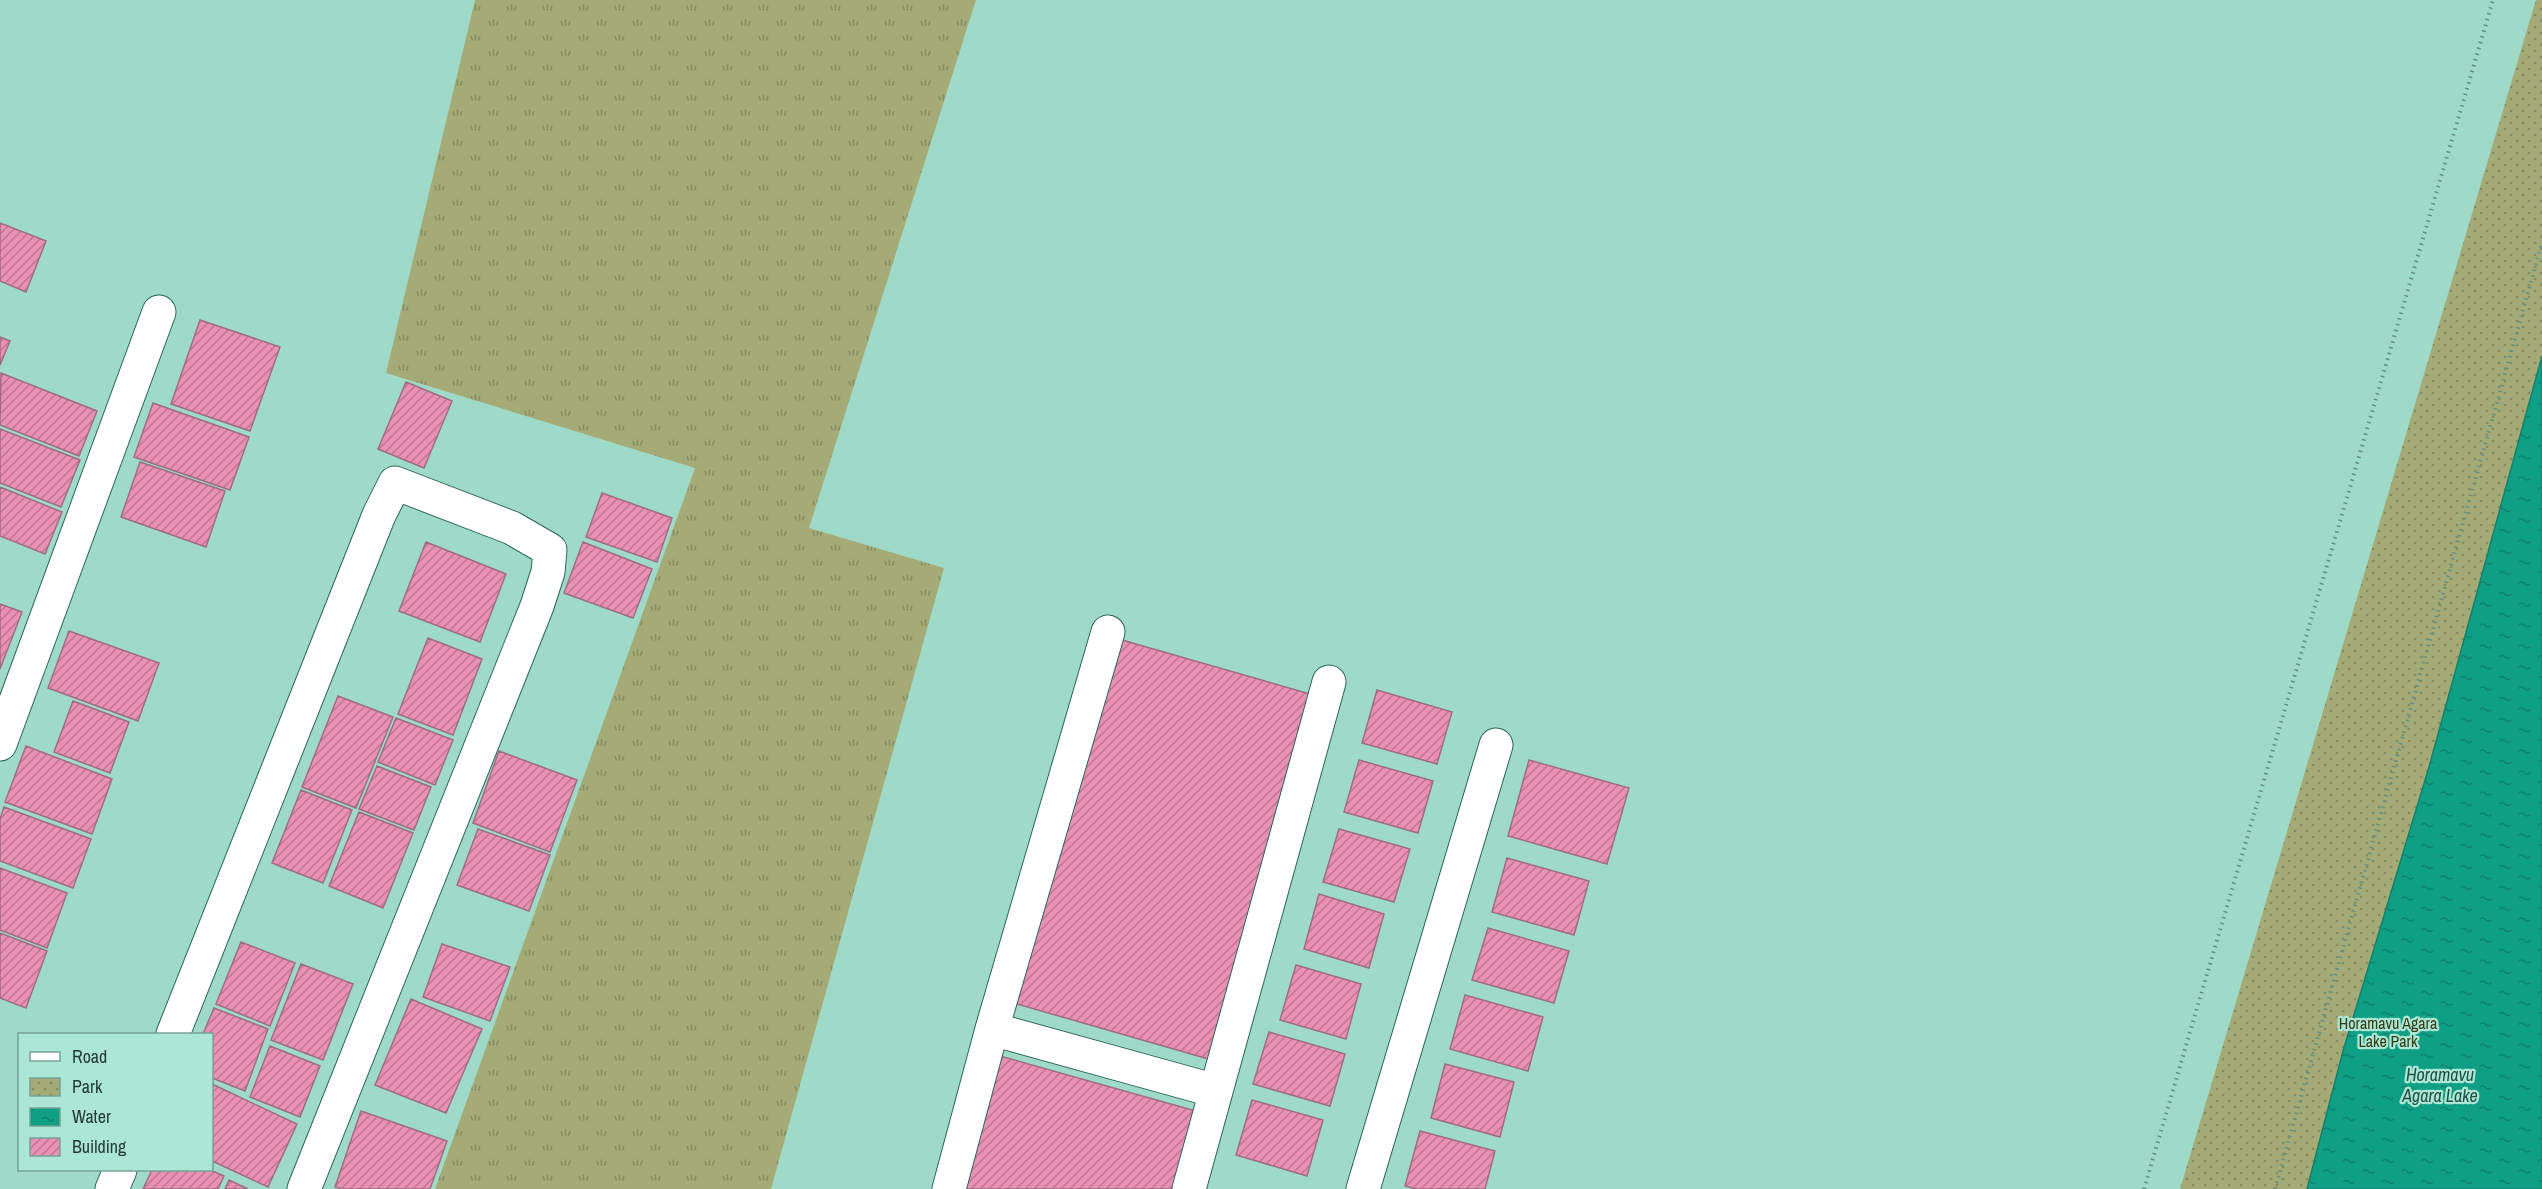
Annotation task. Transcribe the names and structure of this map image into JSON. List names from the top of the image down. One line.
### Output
{"water":["Horamavu Agara Lake"],"parks":["Horamavu Agara Lake Park"],"legend":["Road","Park","Water","Building"]}
